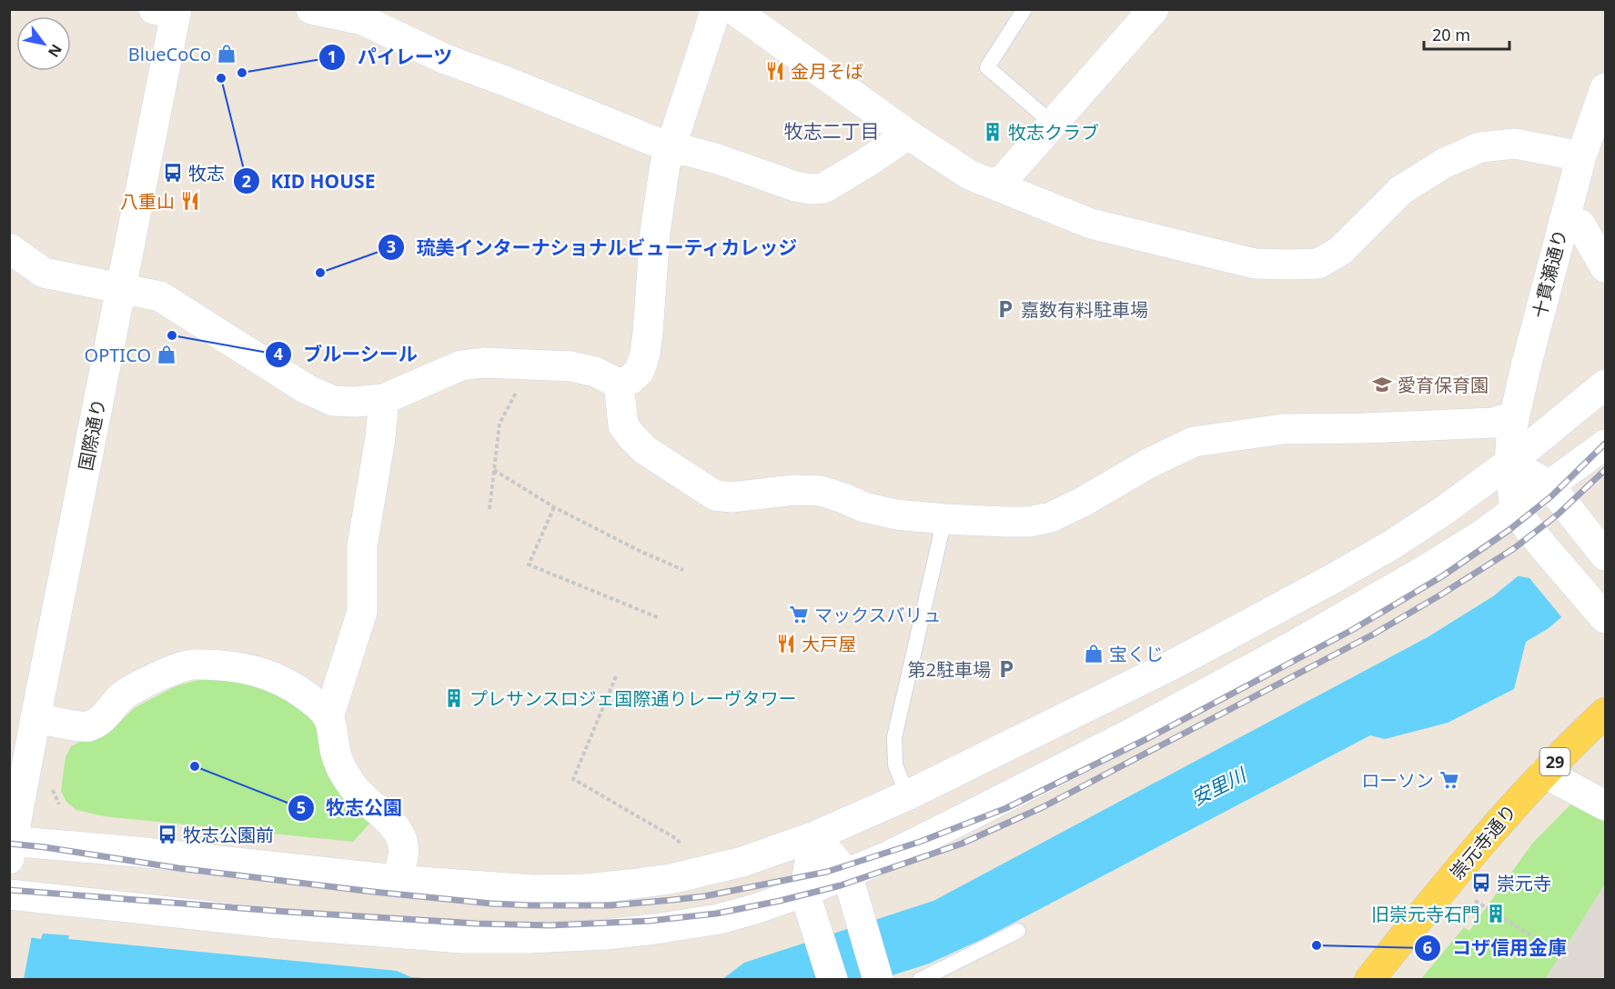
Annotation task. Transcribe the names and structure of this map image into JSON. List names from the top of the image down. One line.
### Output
{"streets":{"main road":["29","崇元寺通り"],"street":["十貫瀬通り","国際通り"]},"districts":["牧志二丁目"],"water":["安里川"],"places":{"shop":["BlueCoCo","OPTICO","宝くじ"],"restaurant":["金月そば","八重山","大戸屋"],"other":["パイレーツ","KID HOUSE","琉美インターナショナルビューティカレッジ","ブルーシール","牧志公園","コザ信用金庫"],"building":["牧志クラブ","プレサンスロジェ国際通りレーヴタワー","旧崇元寺石門"],"bus stop":["牧志","牧志公園前","崇元寺"],"parking":["嘉数有料駐車場","第2駐車場"],"school or university":["愛育保育園"],"supermarket":["マックスバリュ","ローソン"]},"scale_bar":"20 m","north":"bottom right"}
